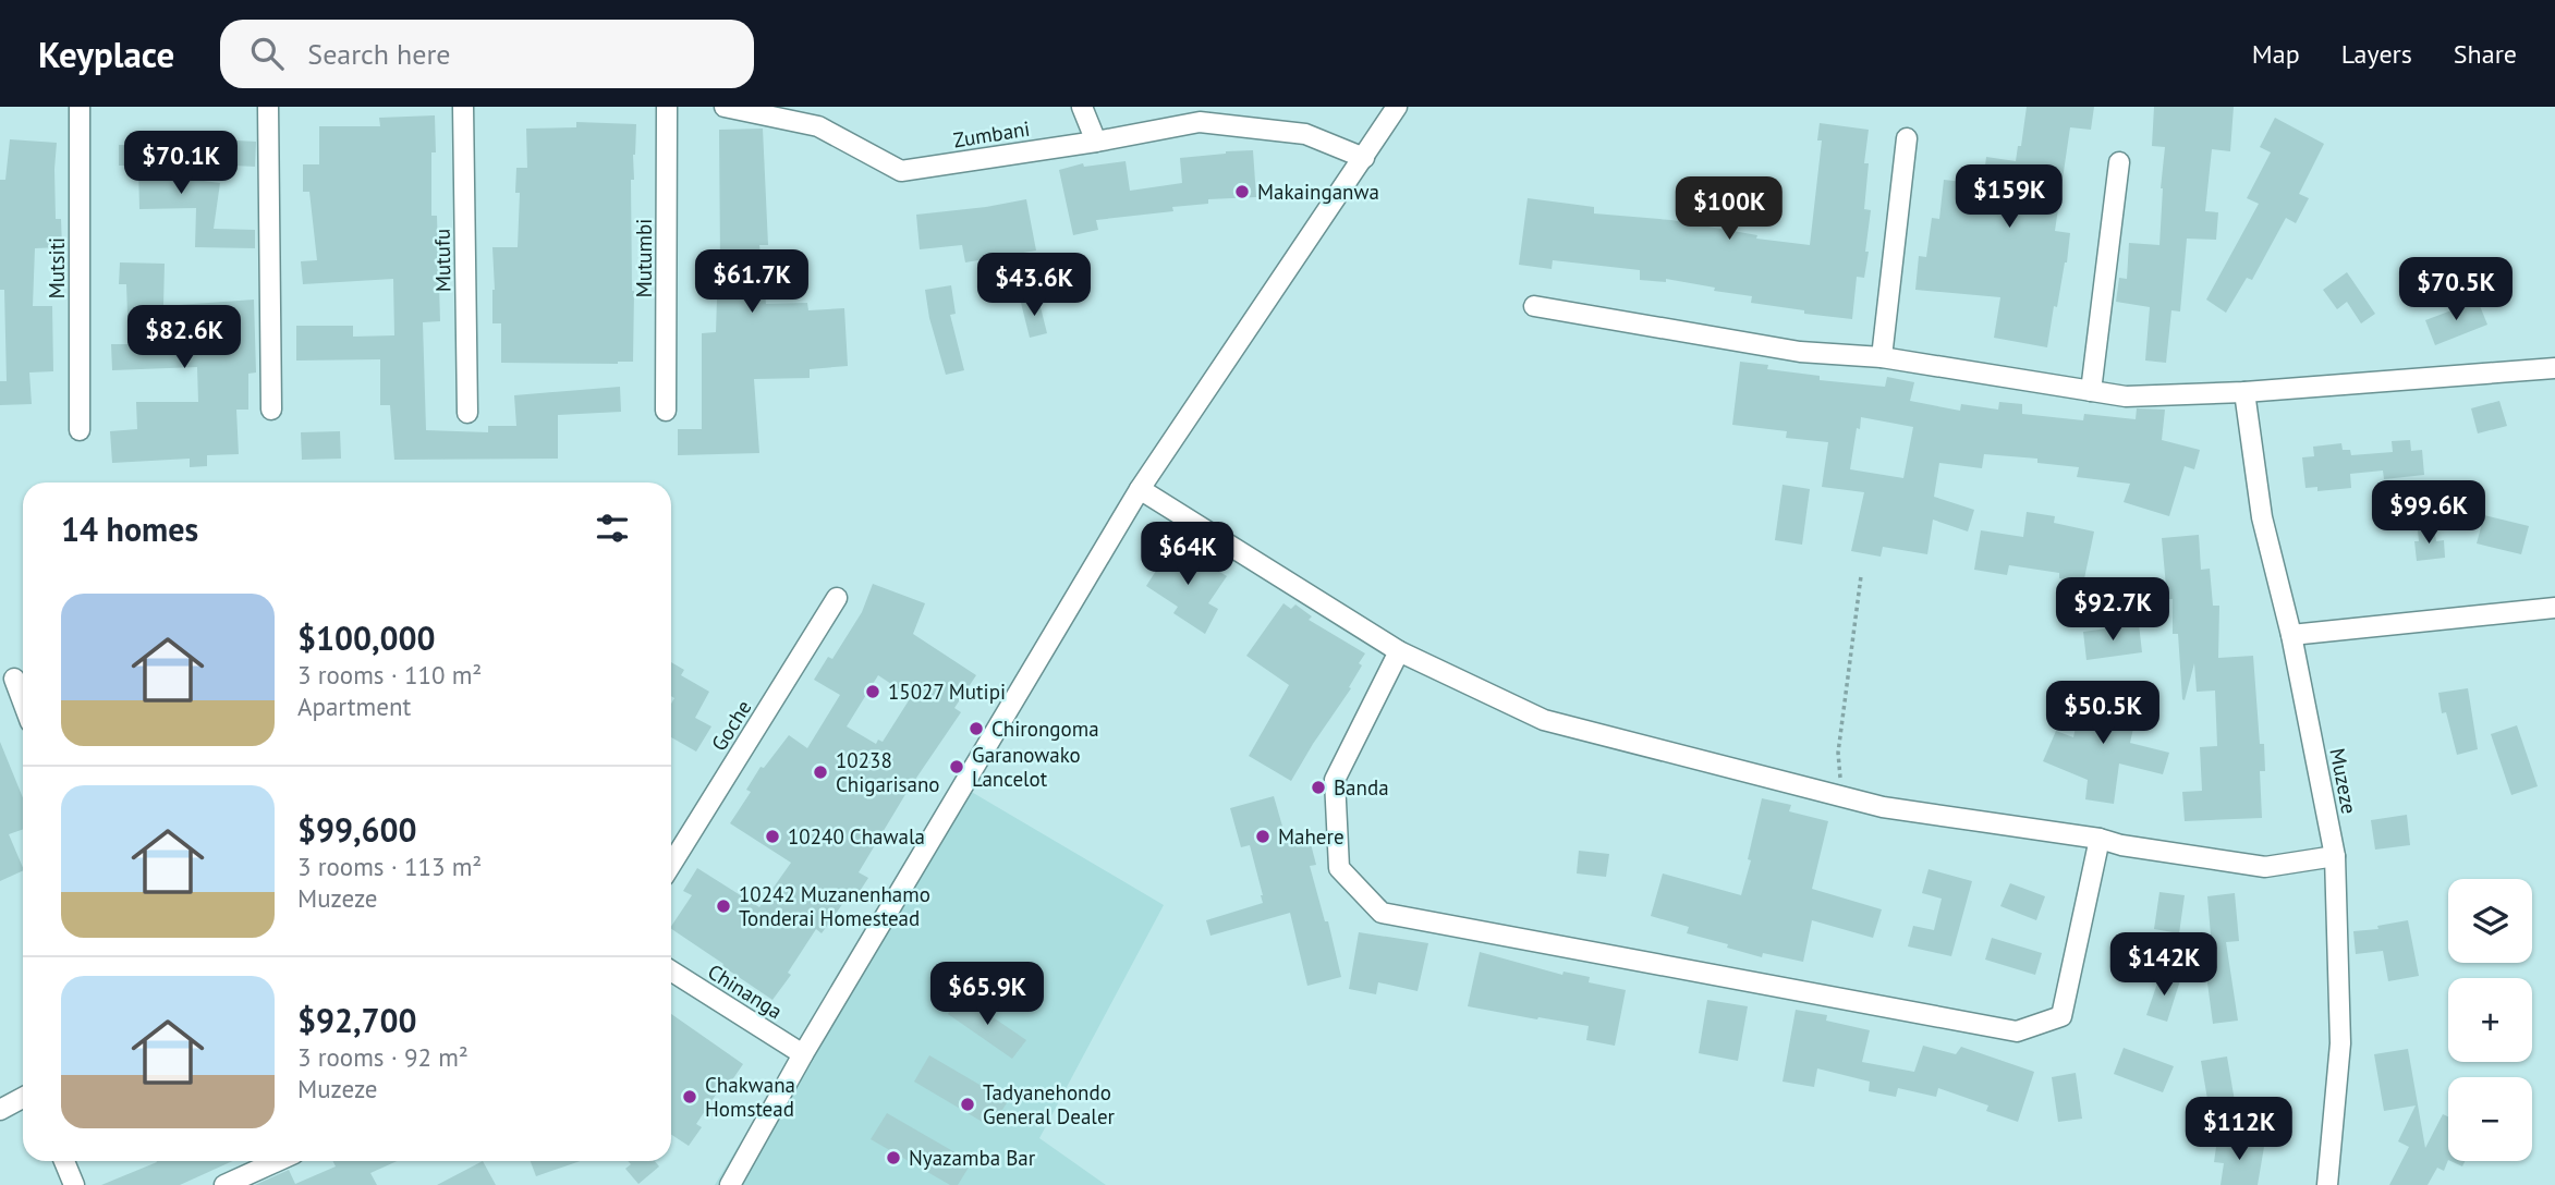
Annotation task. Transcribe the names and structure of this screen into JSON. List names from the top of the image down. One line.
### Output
{"streets":{"street":["Zumbani","Mutumbi","Mutufu","Mutsiti","Goche","Muzeze","Chinanga"]},"places":["Makainganwa","15027 Mutipi","Chirongoma","Garanowako Lancelot","10238 Chigarisano","Banda","10240 Chawala","Mahere","10242 Muzanenhamo Tonderai Homestead","Chakwana Homstead","Tadyanehondo General Dealer","Nyazamba Bar"],"page":{"header":"Keyplace","search":"Search here","nav":["Map","Layers","Share"],"price":["$70.1K","$159K","$100K","$61.7K","$43.6K","$70.5K","$82.6K","$99.6K","$64K","$92.7K","$50.5K","$142K","$65.9K","$112K"],"heading":"14 homes","list":[{"name":"$100,000","note":"3 rooms · 110 m² · Apartment"},{"name":"$99,600","note":"3 rooms · 113 m² · Muzeze"},{"name":"$92,700","note":"3 rooms · 92 m² · Muzeze"}],"map_buttons":["+","−"]}}
